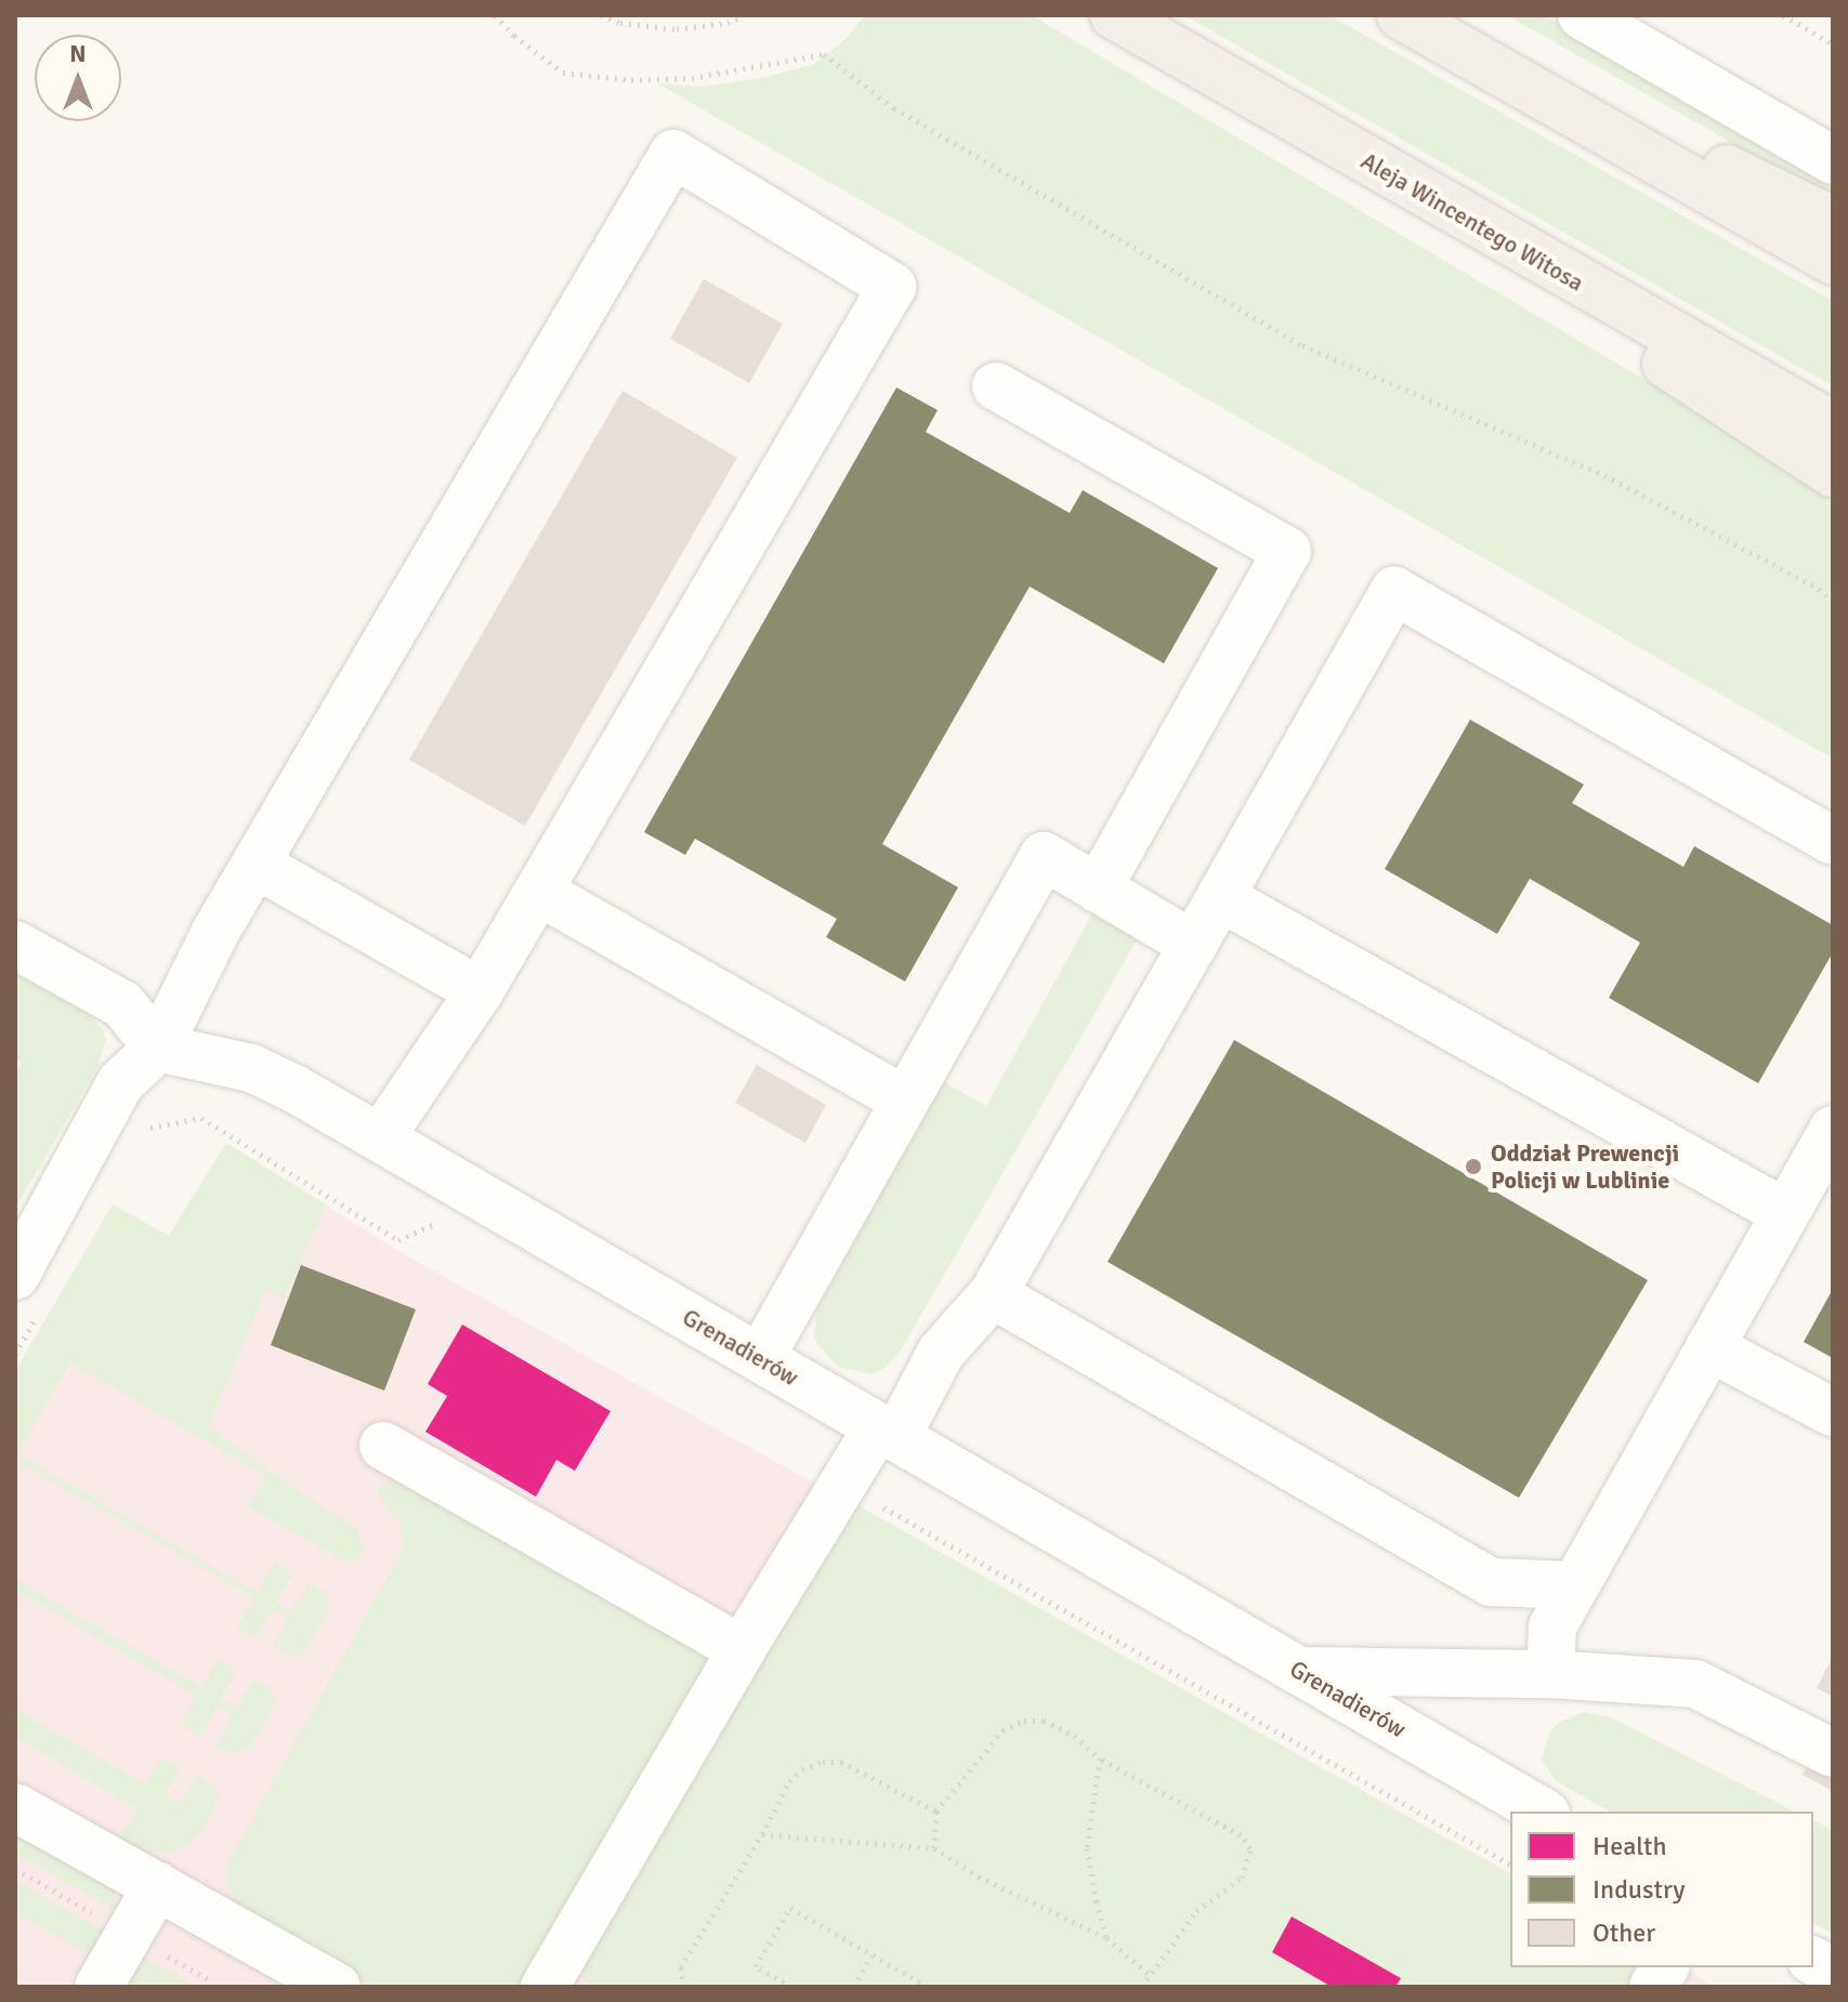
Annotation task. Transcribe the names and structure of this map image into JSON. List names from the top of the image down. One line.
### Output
{"streets":{"main road":["Aleja Wincentego Witosa"],"street":["Grenadierów"]},"places":["Oddział Prewencji Policji w Lublinie"],"legend":["Health","Industry","Other"],"north":"top"}
